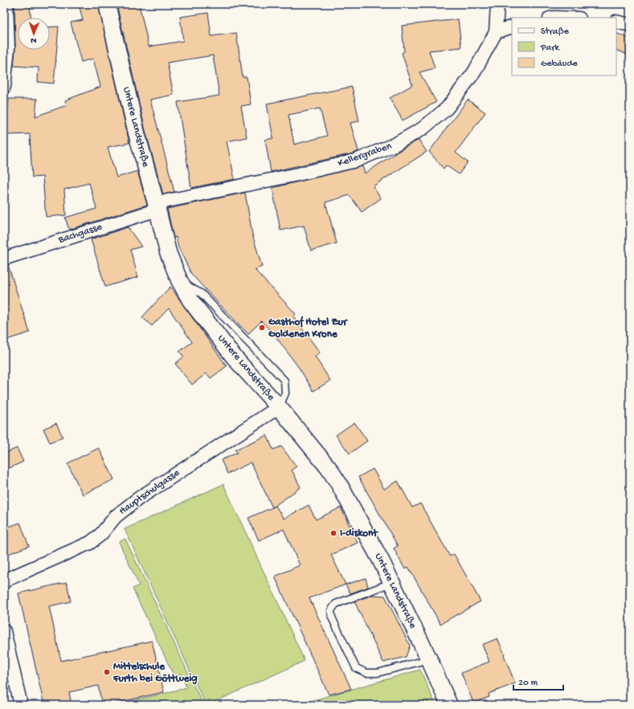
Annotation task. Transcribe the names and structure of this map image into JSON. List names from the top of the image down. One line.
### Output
{"streets":{"street":["Untere Landstraße","Kellergraben","Bachgasse","Hauptschulgasse"]},"crossings":[["Untere Landstraße","Kellergraben"],["Untere Landstraße","Bachgasse"],["Untere Landstraße","Hauptschulgasse"],["Kellergraben","Bachgasse"]],"places":["Gasthof Hotel Zur Goldenen Krone","I-diskont","Mittelschule Furth bei Göttweig"],"legend":["Straße","Park","Gebäude"],"scale_bar":"20 m","north":"bottom"}
